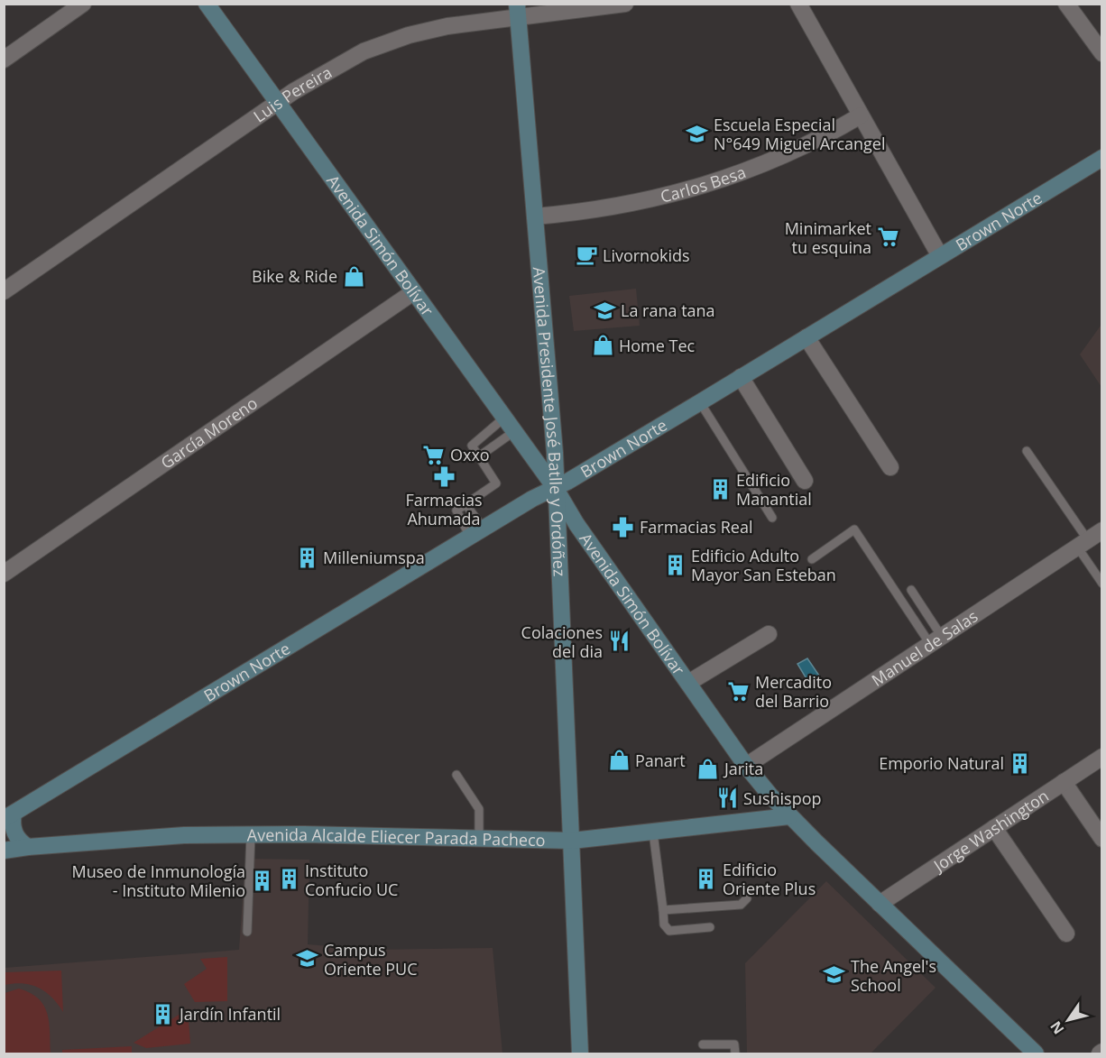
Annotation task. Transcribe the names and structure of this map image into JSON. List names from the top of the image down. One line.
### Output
{"streets":{"street":["Luis Pereira","Carlos Besa","Brown Norte","Avenida Simón Bolívar","Avenida Presidente José Batlle y Ordóñez","García Moreno","Manuel de Salas","Jorge Washington","Avenida Alcalde Eliecer Parada Pacheco"]},"crossings":[["Luis Pereira","Avenida Simón Bolívar"],["Luis Pereira","Avenida Presidente José Batlle y Ordóñez"],["Carlos Besa","Avenida Presidente José Batlle y Ordóñez"],["Brown Norte","Avenida Simón Bolívar"],["Brown Norte","Avenida Presidente José Batlle y Ordóñez"],["Avenida Simón Bolívar","Avenida Presidente José Batlle y Ordóñez"],["Avenida Simón Bolívar","García Moreno"],["Avenida Simón Bolívar","Manuel de Salas"],["Avenida Simón Bolívar","Jorge Washington"],["Avenida Simón Bolívar","Avenida Alcalde Eliecer Parada Pacheco"],["Avenida Presidente José Batlle y Ordóñez","Avenida Alcalde Eliecer Parada Pacheco"]],"places":{"school or university":["Escuela Especial N°649 Miguel Arcangel","La rana tana","Campus Oriente PUC","The Angel's School"],"supermarket":["Minimarket tu esquina","Oxxo","Mercadito del Barrio"],"cafe":["Livornokids"],"shop":["Bike & Ride","Home Tec","Panart","Jarita"],"pharmacy":["Farmacias Ahumada","Farmacias Real"],"building":["Edificio Manantial","Milleniumspa","Edificio Adulto Mayor San Esteban","Emporio Natural","Edificio Oriente Plus","Instituto Confucio UC","Museo de Inmunología - Instituto Milenio","Jardín Infantil"],"restaurant":["Colaciones del dia","Sushispop"]},"north":"bottom left"}
